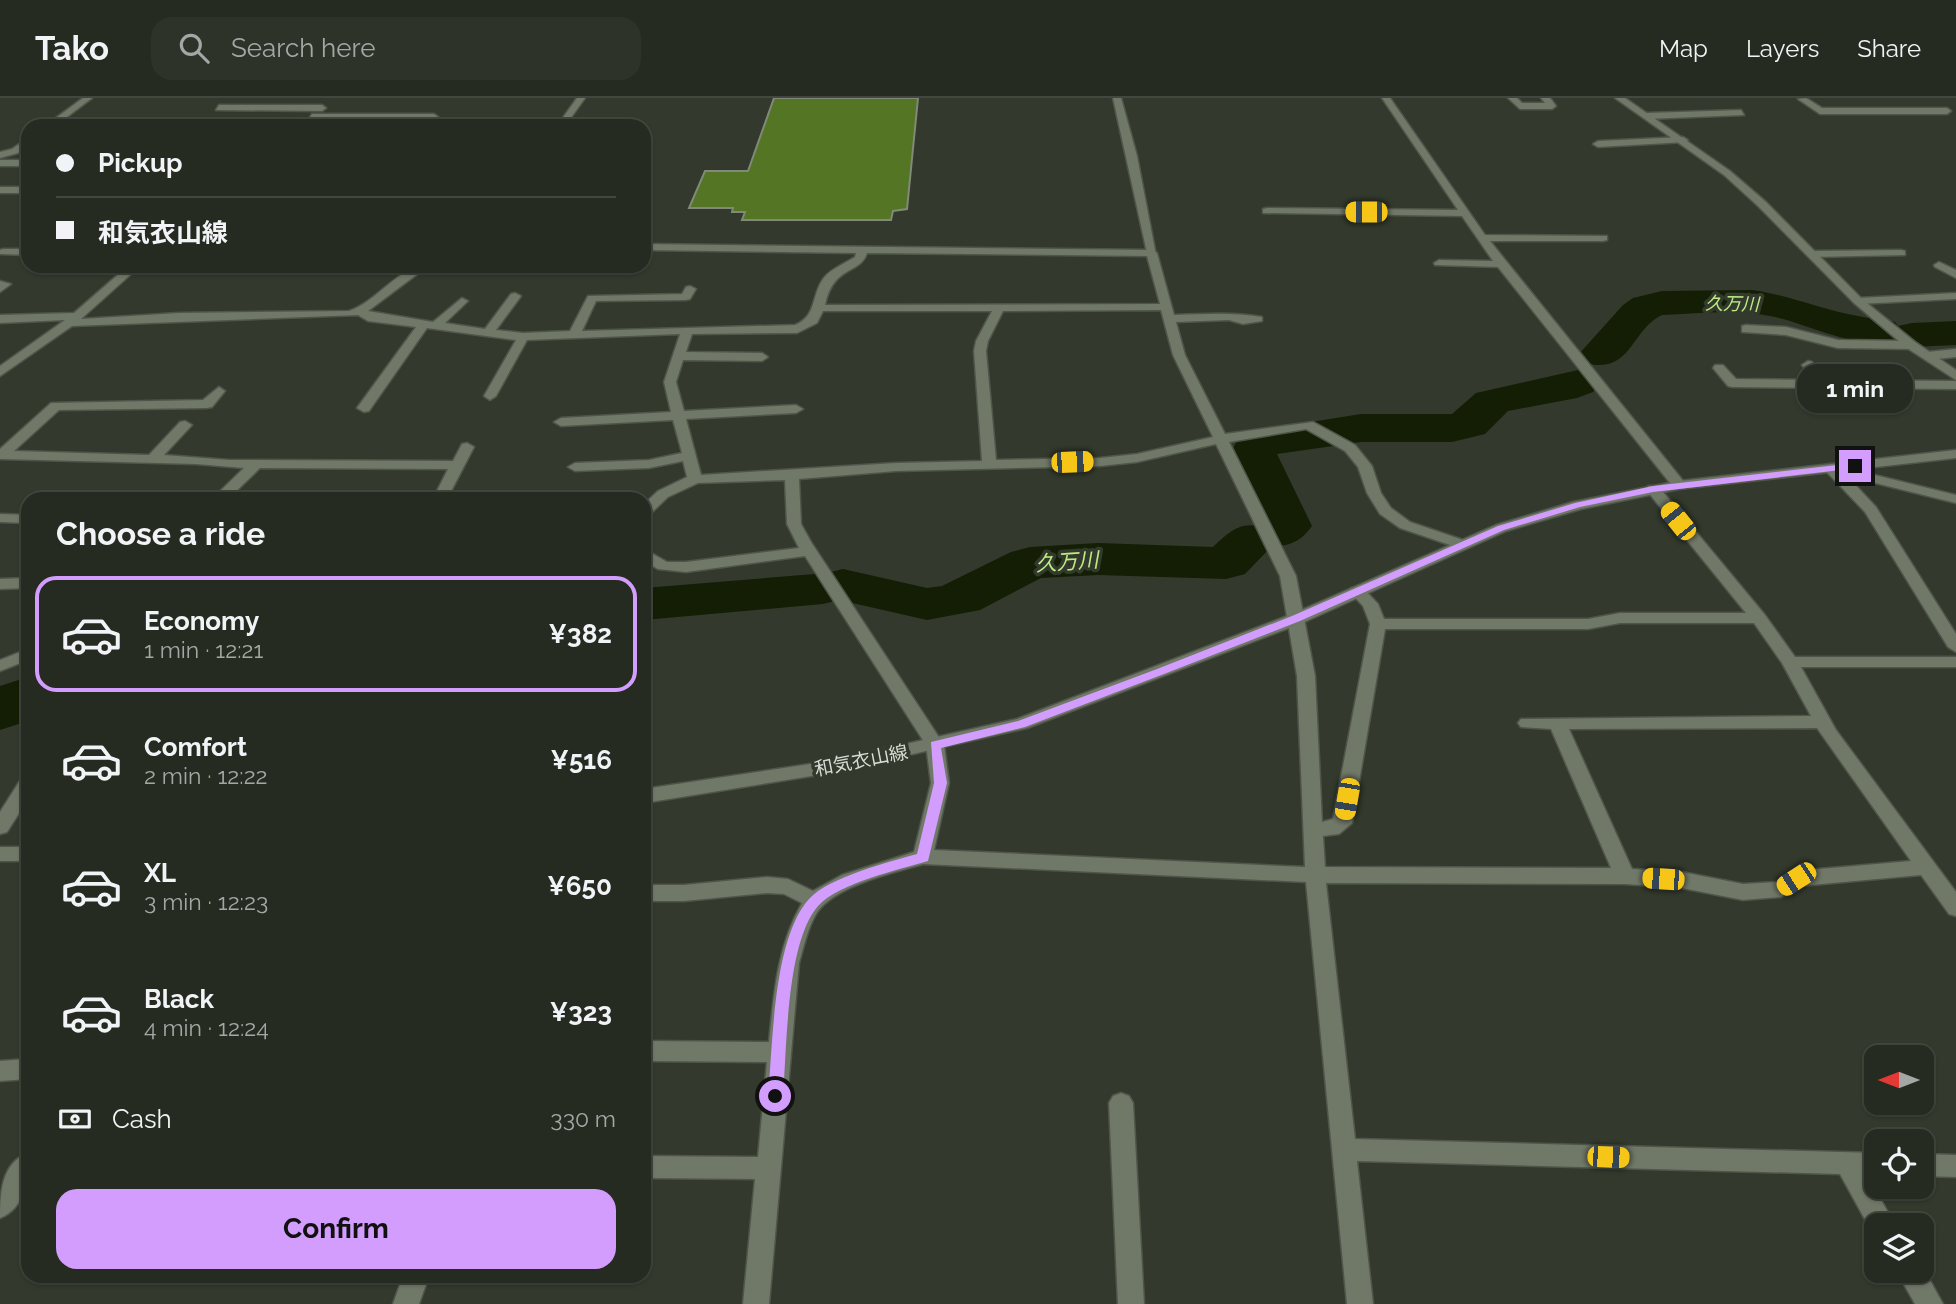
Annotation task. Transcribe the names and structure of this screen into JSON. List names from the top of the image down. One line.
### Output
{"streets":{"street":["和気衣山線"]},"water":["久万川"],"north":"left","page":{"header":"Tako","search":"Search here","nav":["Map","Layers","Share"],"banner":["Pickup","和気衣山線"],"bubble":"1 min","heading":"Choose a ride","list":[{"name":"Economy","note":"1 min · 12:21","value":"¥382"},{"name":"Comfort","note":"2 min · 12:22","value":"¥516"},{"name":"XL","note":"3 min · 12:23","value":"¥650"},{"name":"Black","note":"4 min · 12:24","value":"¥323"}],"pay":["Cash","330 m"],"buttons":"Confirm"}}
